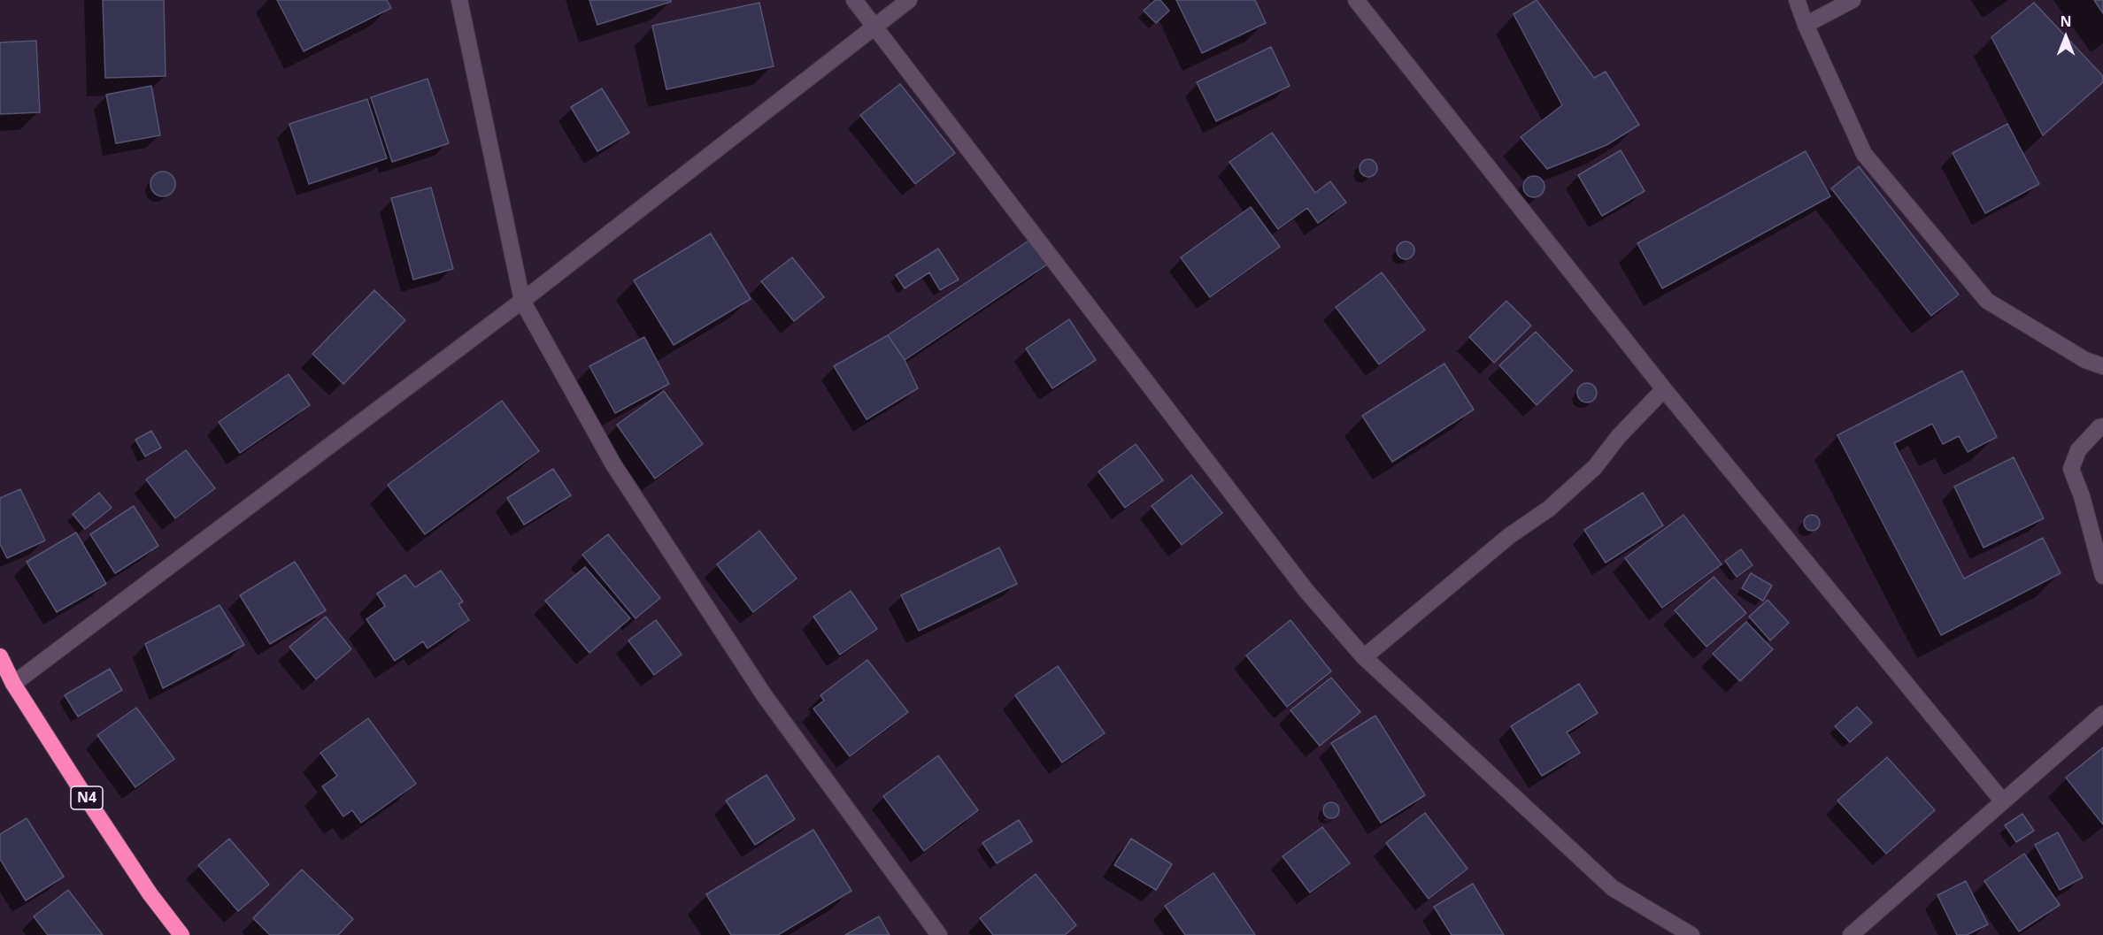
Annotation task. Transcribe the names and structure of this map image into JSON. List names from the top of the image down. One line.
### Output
{"streets":{"highway":["N4"]},"north":"top"}
